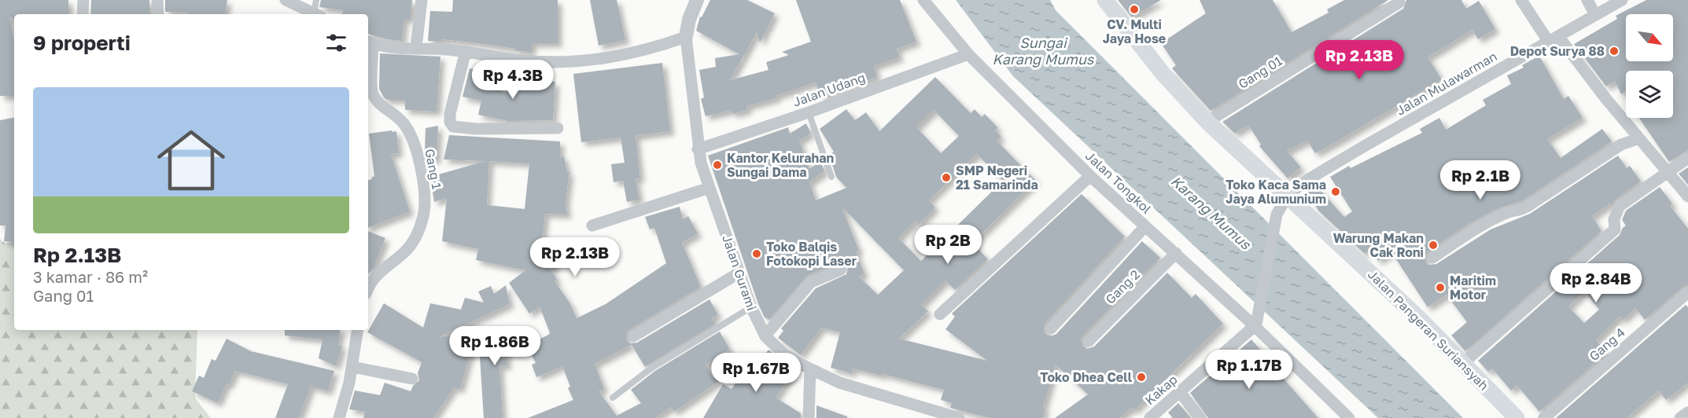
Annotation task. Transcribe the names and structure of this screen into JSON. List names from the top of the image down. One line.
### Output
{"streets":{"main road":["Jalan Pangeran Suriansyah"],"street":["Gang 01","Jalan Mulawarman","Jalan Udang","Gang 1","Jalan Tongkol","Jalan Gurami","Gang 2","Gang 4","Kakap"]},"crossings":[["Gang 01","Jalan Pangeran Suriansyah"],["Jalan Mulawarman","Jalan Pangeran Suriansyah"],["Jalan Udang","Jalan Tongkol"],["Jalan Udang","Jalan Gurami"],["Jalan Tongkol","Gang 2"],["Jalan Tongkol","Kakap"]],"water":["Sungai Karang Mumus","Karang Mumus"],"places":["CV. Multi Jaya Hose","Depot Surya 88","Kantor Kelurahan Sungai Dama","SMP Negeri 21 Samarinda","Toko Kaca Sama Jaya Alumunium","Warung Makan Cak Roni","Toko Balqis Fotokopi Laser","Maritim Motor","Toko Dhea Cell"],"north":"bottom right","page":{"heading":"9 properti","price":["Rp 2.13B","Rp 4.3B","Rp 2.1B","Rp 2B","Rp 2.13B","Rp 2.84B","Rp 1.86B","Rp 1.17B","Rp 1.67B"],"list":[{"name":"Rp 2.13B","note":"3 kamar · 86 m² · Gang 01"}]}}
